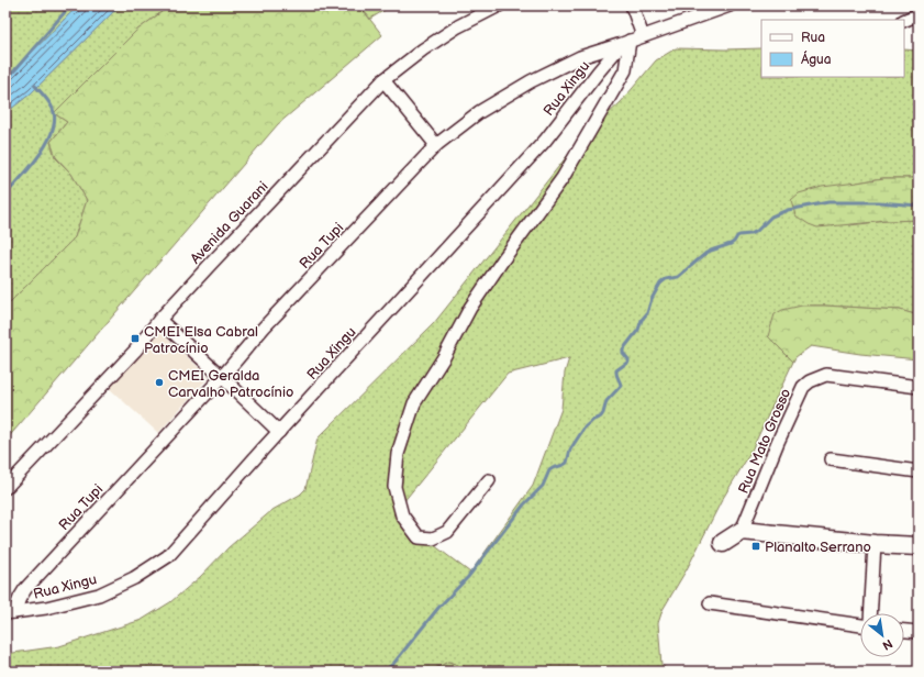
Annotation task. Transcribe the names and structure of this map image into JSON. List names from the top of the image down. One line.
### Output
{"streets":{"street":["Rua Xingu","Avenida Guarani","Rua Tupi","Rua Mato Grosso"]},"crossings":[["Rua Xingu","Rua Tupi"]],"places":{"transit":["CMEI Elsa Cabral Patrocínio","Planalto Serrano"],"other":["CMEI Geralda Carvalho Patrocínio"]},"legend":["Rua","Água"],"north":"bottom right"}
